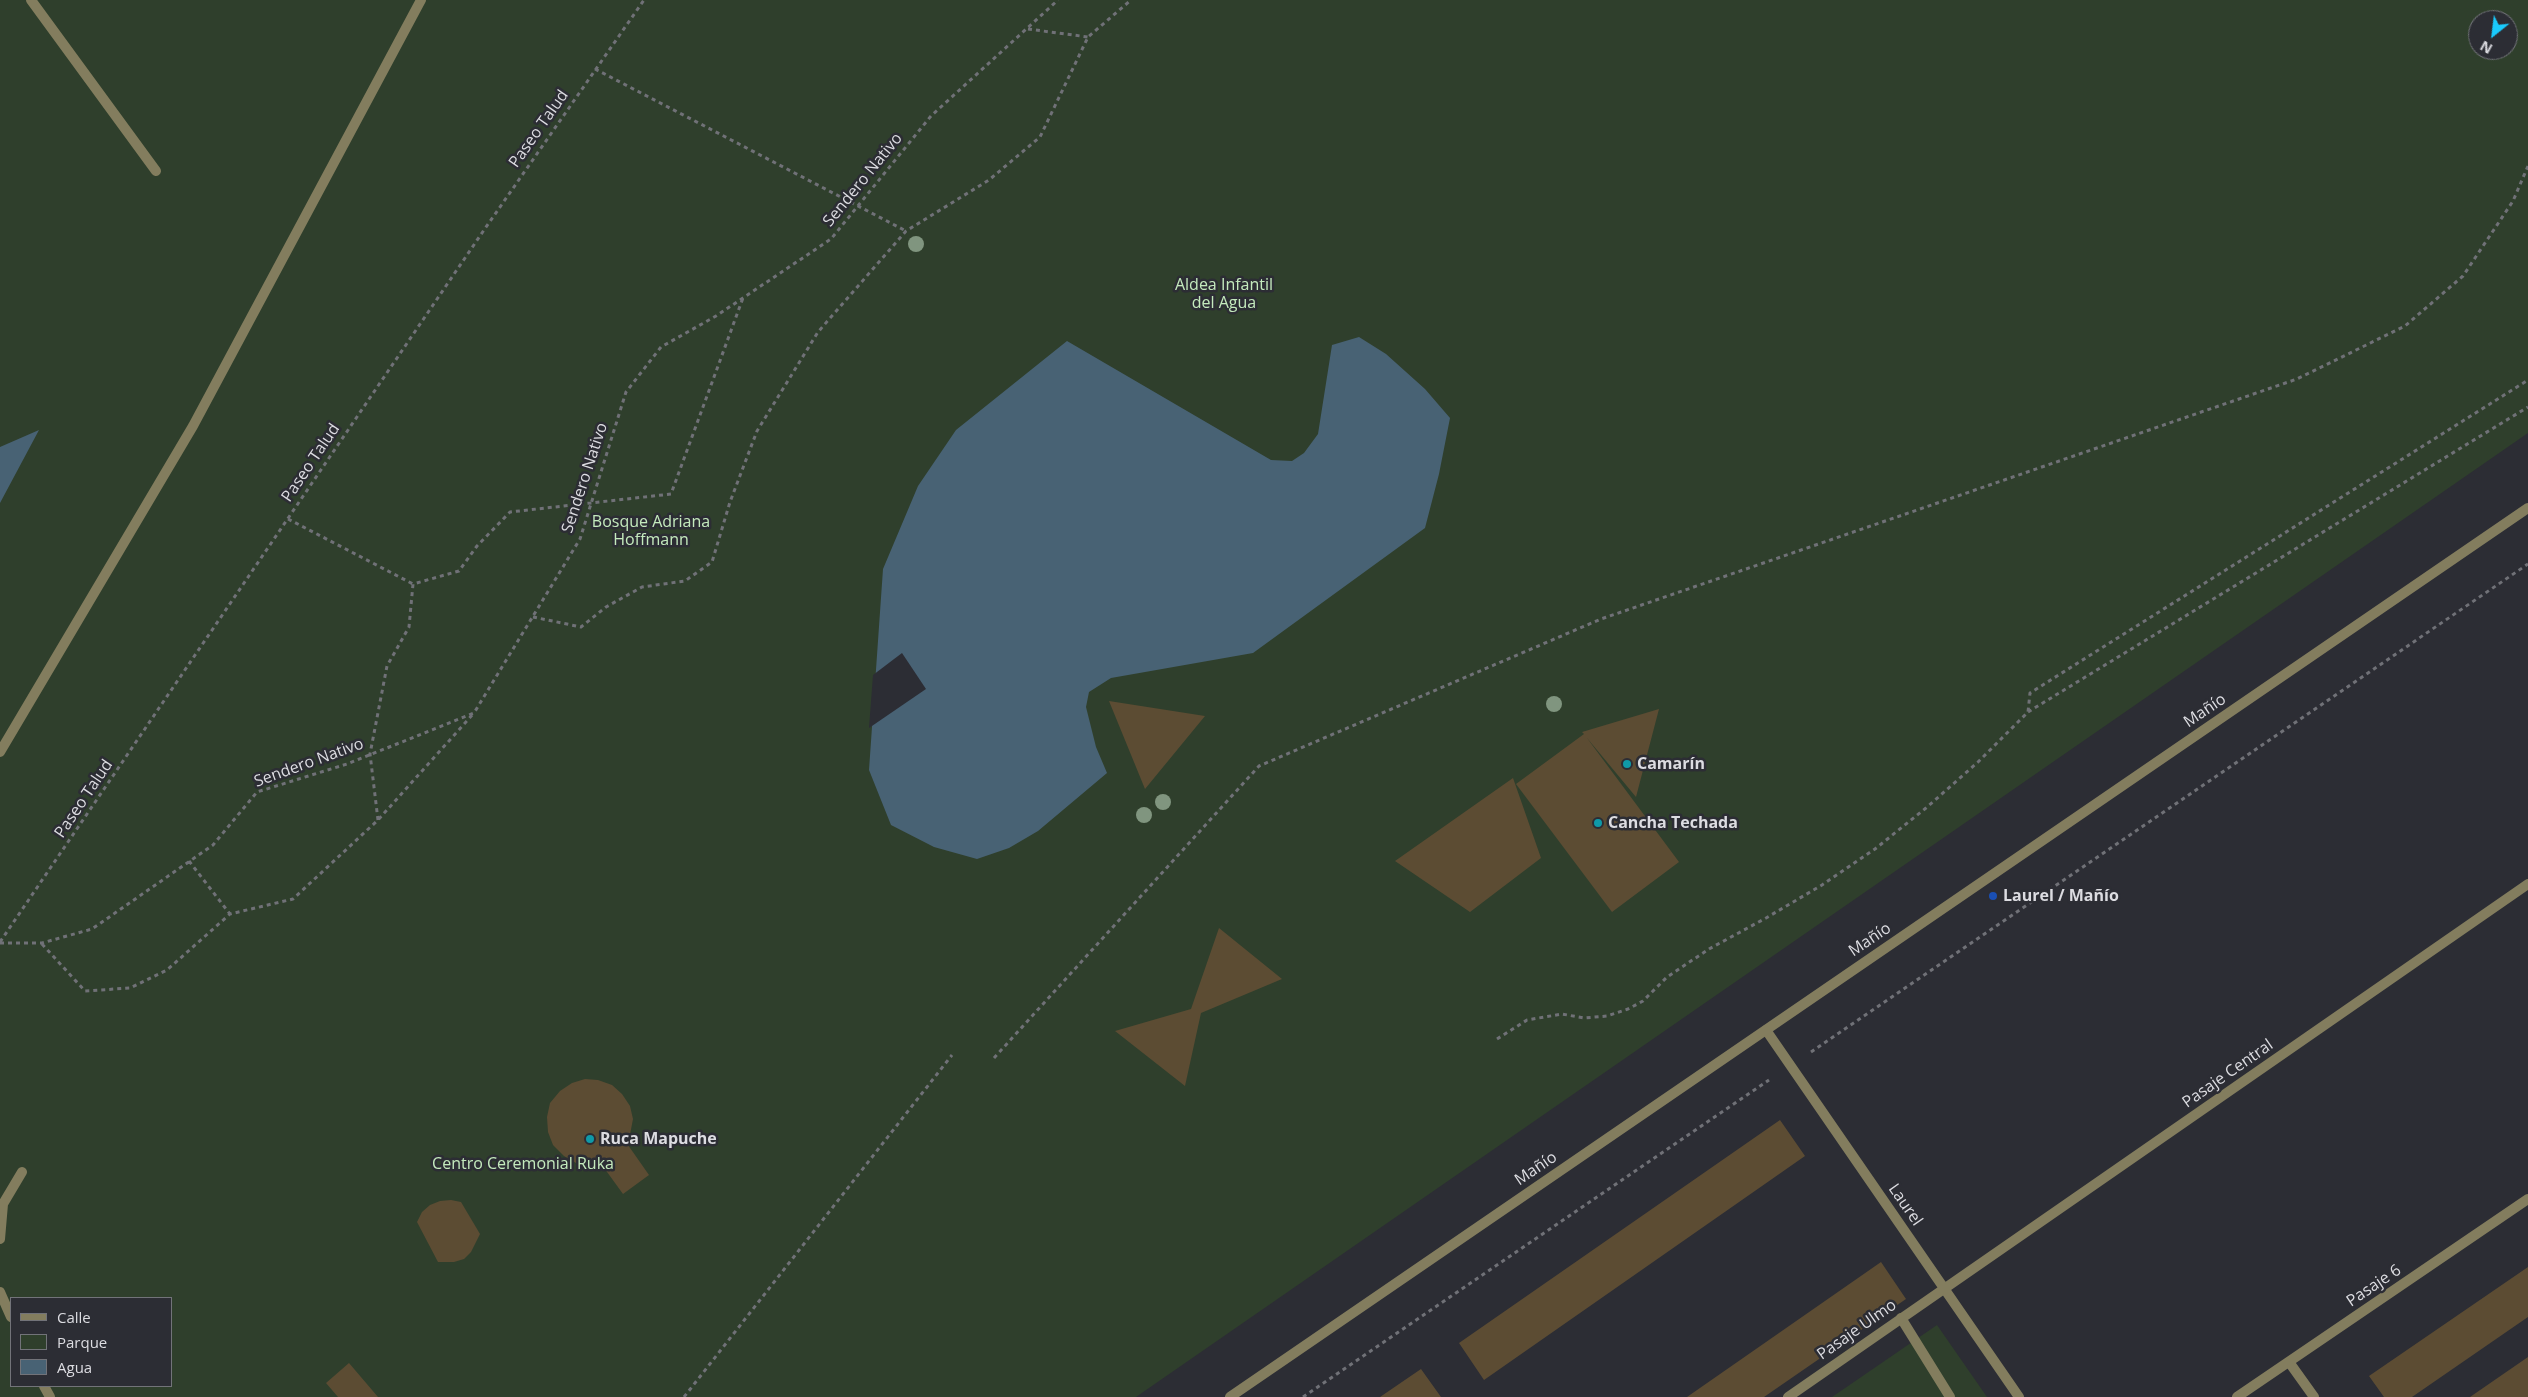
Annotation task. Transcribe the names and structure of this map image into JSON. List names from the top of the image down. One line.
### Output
{"streets":{"street":["Mañío","Pasaje Central","Laurel","Pasaje 6","Pasaje Ulmo"],"path":["Paseo Talud","Sendero Nativo"]},"crossings":[["Paseo Talud","Sendero Nativo"],["Mañío","Laurel"],["Pasaje Central","Laurel"],["Pasaje Central","Pasaje Ulmo"],["Laurel","Pasaje Ulmo"]],"parks":["Aldea Infantil del Agua","Bosque Adriana Hoffmann","Centro Ceremonial Ruka"],"places":["Camarín","Cancha Techada","Laurel / Mañío","Ruca Mapuche"],"legend":["Calle","Parque","Agua"],"north":"bottom left"}
